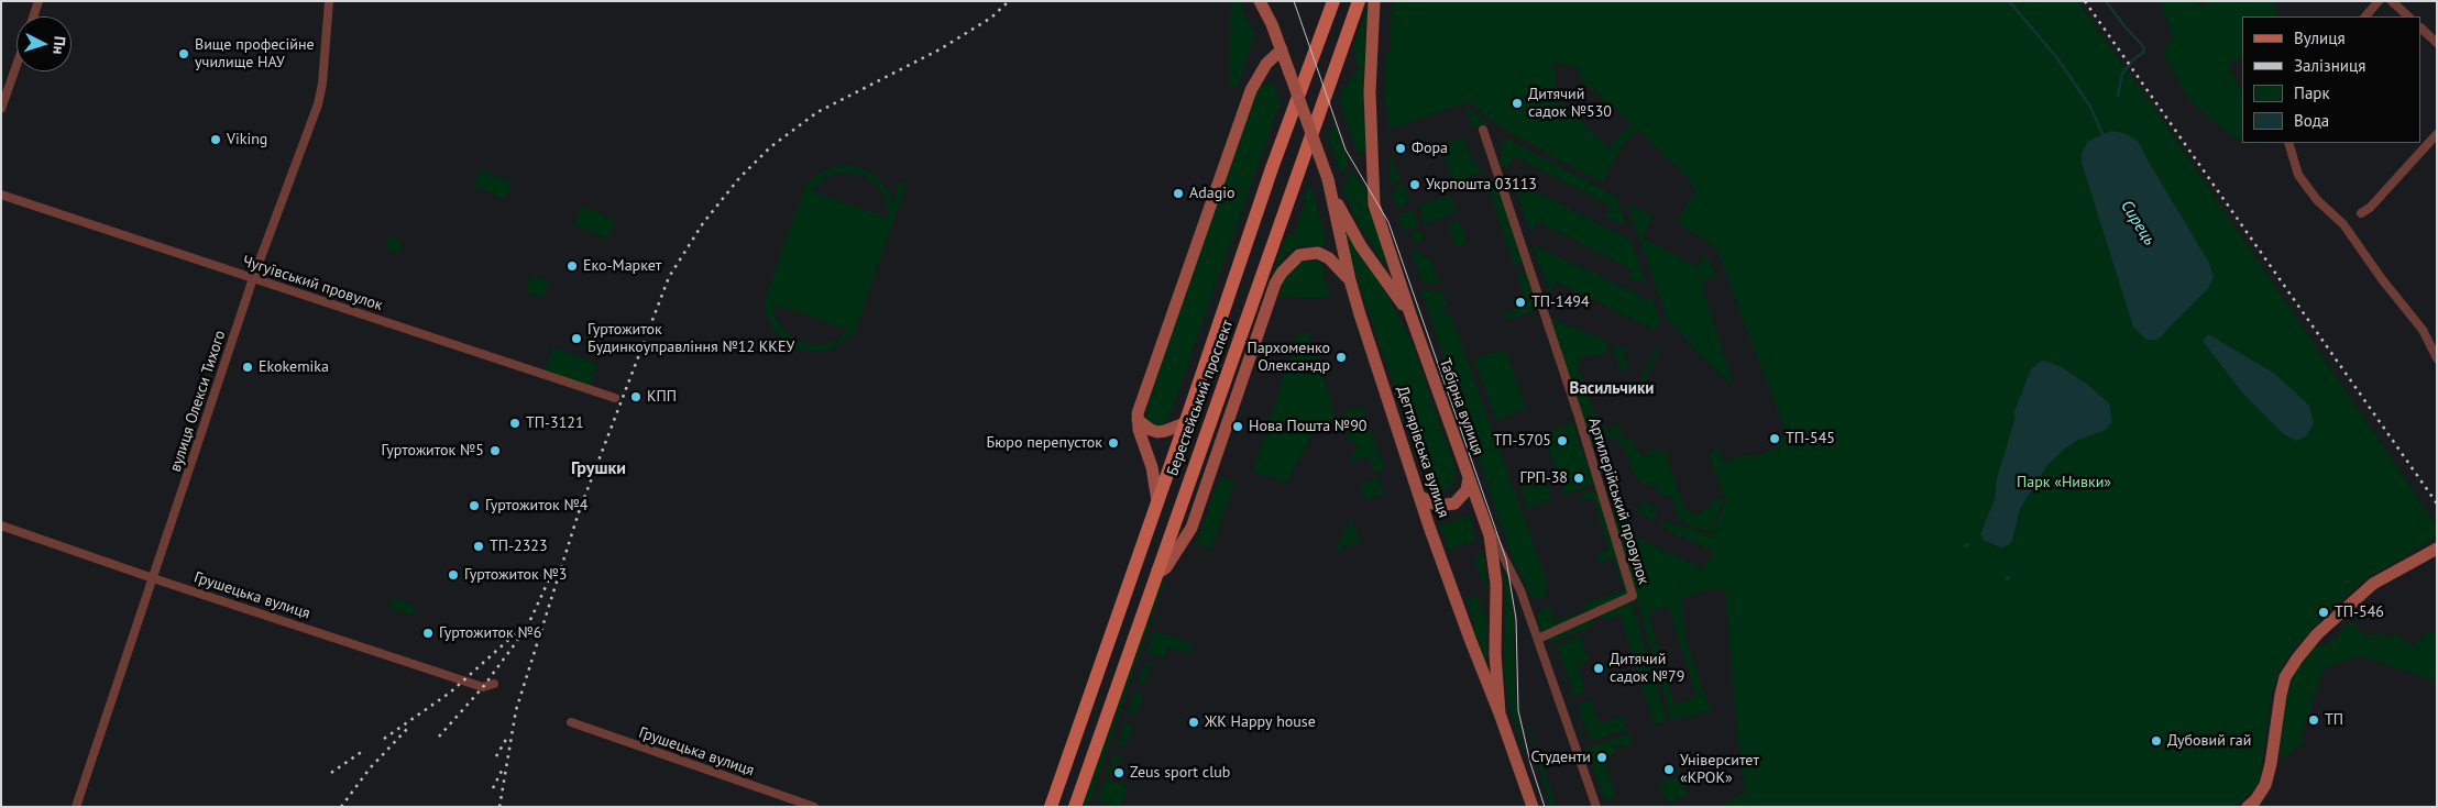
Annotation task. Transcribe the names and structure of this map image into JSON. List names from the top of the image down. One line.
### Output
{"streets":{"main road":["Берестейський проспект","Табірна вулиця","Дегтярівська вулиця"],"street":["Чугуївський провулок","вулиця Олекси Тихого","Артилерійський провулок","Грушецька вулиця"]},"crossings":[["Чугуївський провулок","вулиця Олекси Тихого"],["вулиця Олекси Тихого","Грушецька вулиця"],["Табірна вулиця","Дегтярівська вулиця"],["Табірна вулиця","Артилерійський провулок"]],"districts":["Васильчики","Грушки"],"water":["Сирець"],"parks":["Парк «Нивки»"],"places":["Вище професійне училище НАУ","Дитячий садок №530","Viking","Фора","Укрпошта 03113","Adagio","Еко-Маркет","ТП-1494","Гуртожиток Будинкоуправління №12 ККЕУ","Пархоменко Олександр","Ekokemika","КПП","ТП-3121","Нова Пошта №90","ТП-545","ТП-5705","Бюро перепусток","Гуртожиток №5","ГРП-38","Гуртожиток №4","ТП-2323","Гуртожиток №3","ТП-546","Гуртожиток №6","Дитячий садок №79","ТП","ЖК Happy house","Дубовий гай","Студенти","Університет «КРОК»","Zeus sport club"],"legend":["Вулиця","Залізниця","Парк","Вода"],"north":"right"}
